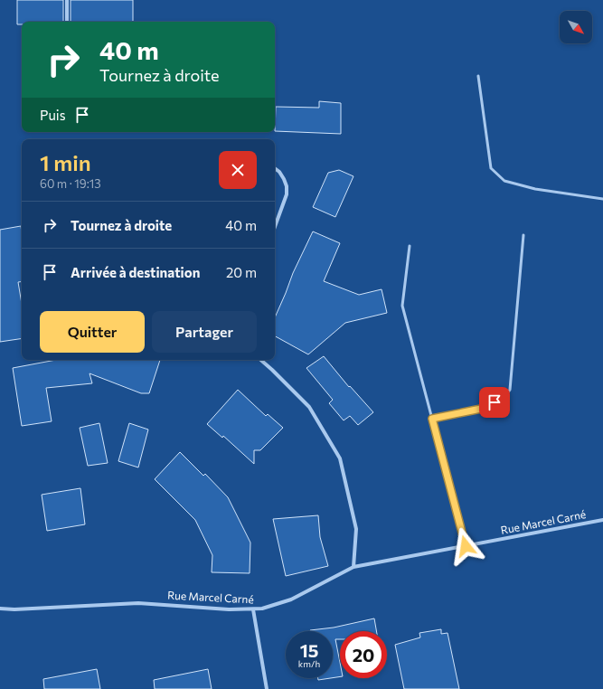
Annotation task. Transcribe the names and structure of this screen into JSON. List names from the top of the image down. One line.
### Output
{"streets":{"street":["Rue Marcel Carné"]},"north":"bottom right","page":{"turn":["40 m","Tournez à droite"],"then":"Puis","heading":["1 min","60 m · 19:13"],"list":[{"name":"Tournez à droite","value":"40 m"},{"name":"Arrivée à destination","value":"20 m"}],"buttons":["Quitter","Partager"],"speed":"15 km/h","limit":"20"}}
